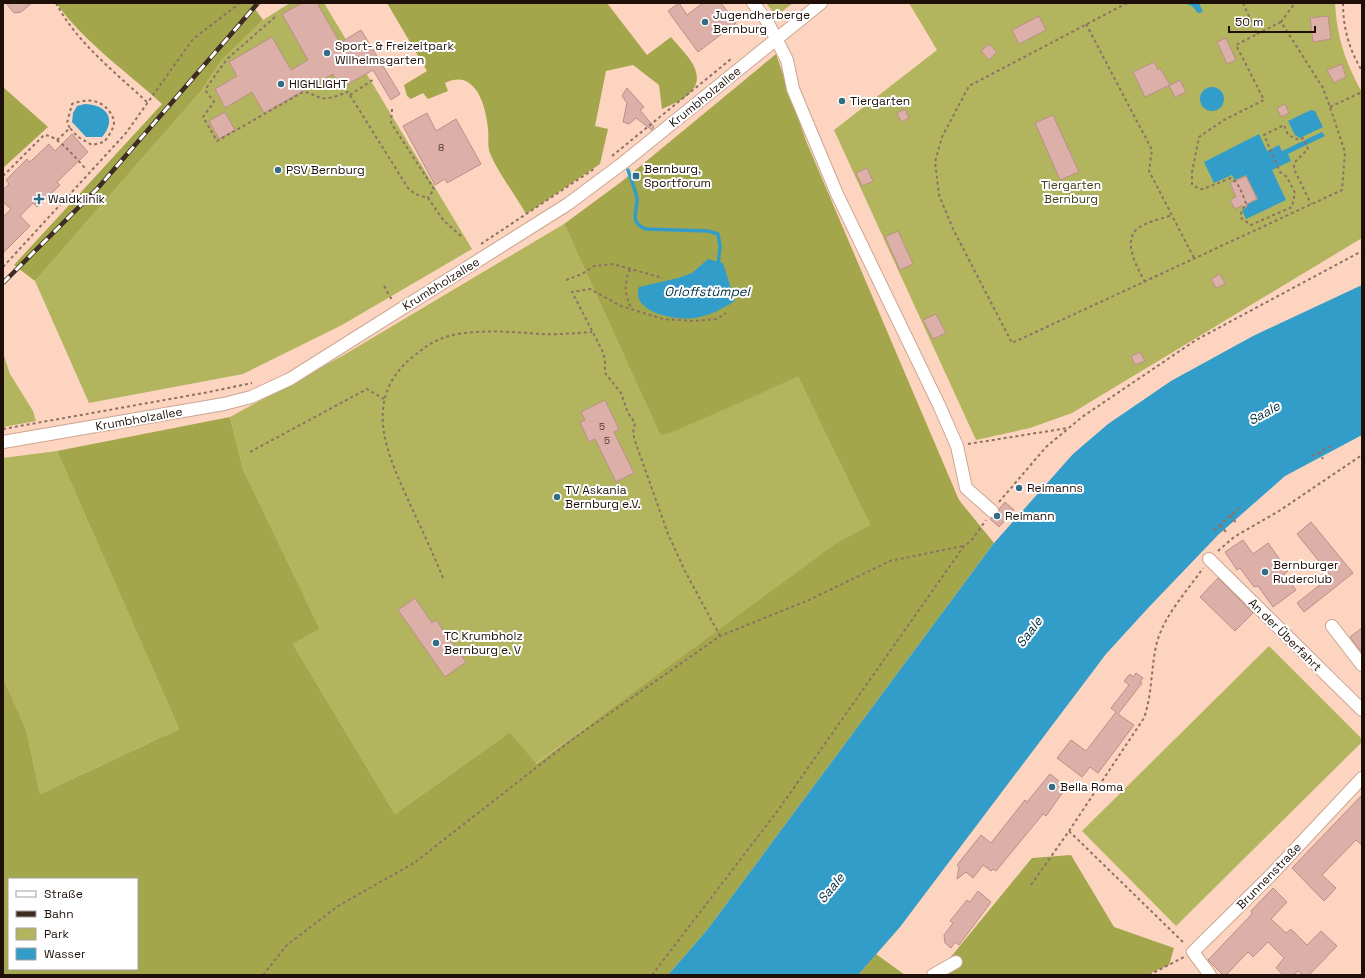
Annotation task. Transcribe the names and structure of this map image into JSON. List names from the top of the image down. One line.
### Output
{"streets":{"street":["Krumbholzallee","An der Überfahrt","Brunnenstraße"]},"water":["Orloffstümpel","Saale"],"parks":["Tiergarten Bernburg"],"places":{"other":["Jugendherberge Bernburg","Sport- & Freizeitpark Wilhelmsgarten","HIGHLIGHT","Tiergarten","PSV Bernburg","Reimanns","TV Askania Bernburg e.V.","Reimann","Bernburger Ruderclub","TC Krumbholz Bernburg e. V","Bella Roma"],"transit":["Bernburg, Sportforum"],"health":["Waldklinik"]},"house_numbers":["8","5","5"],"legend":["Straße","Bahn","Park","Wasser"],"scale_bar":"50 m"}
